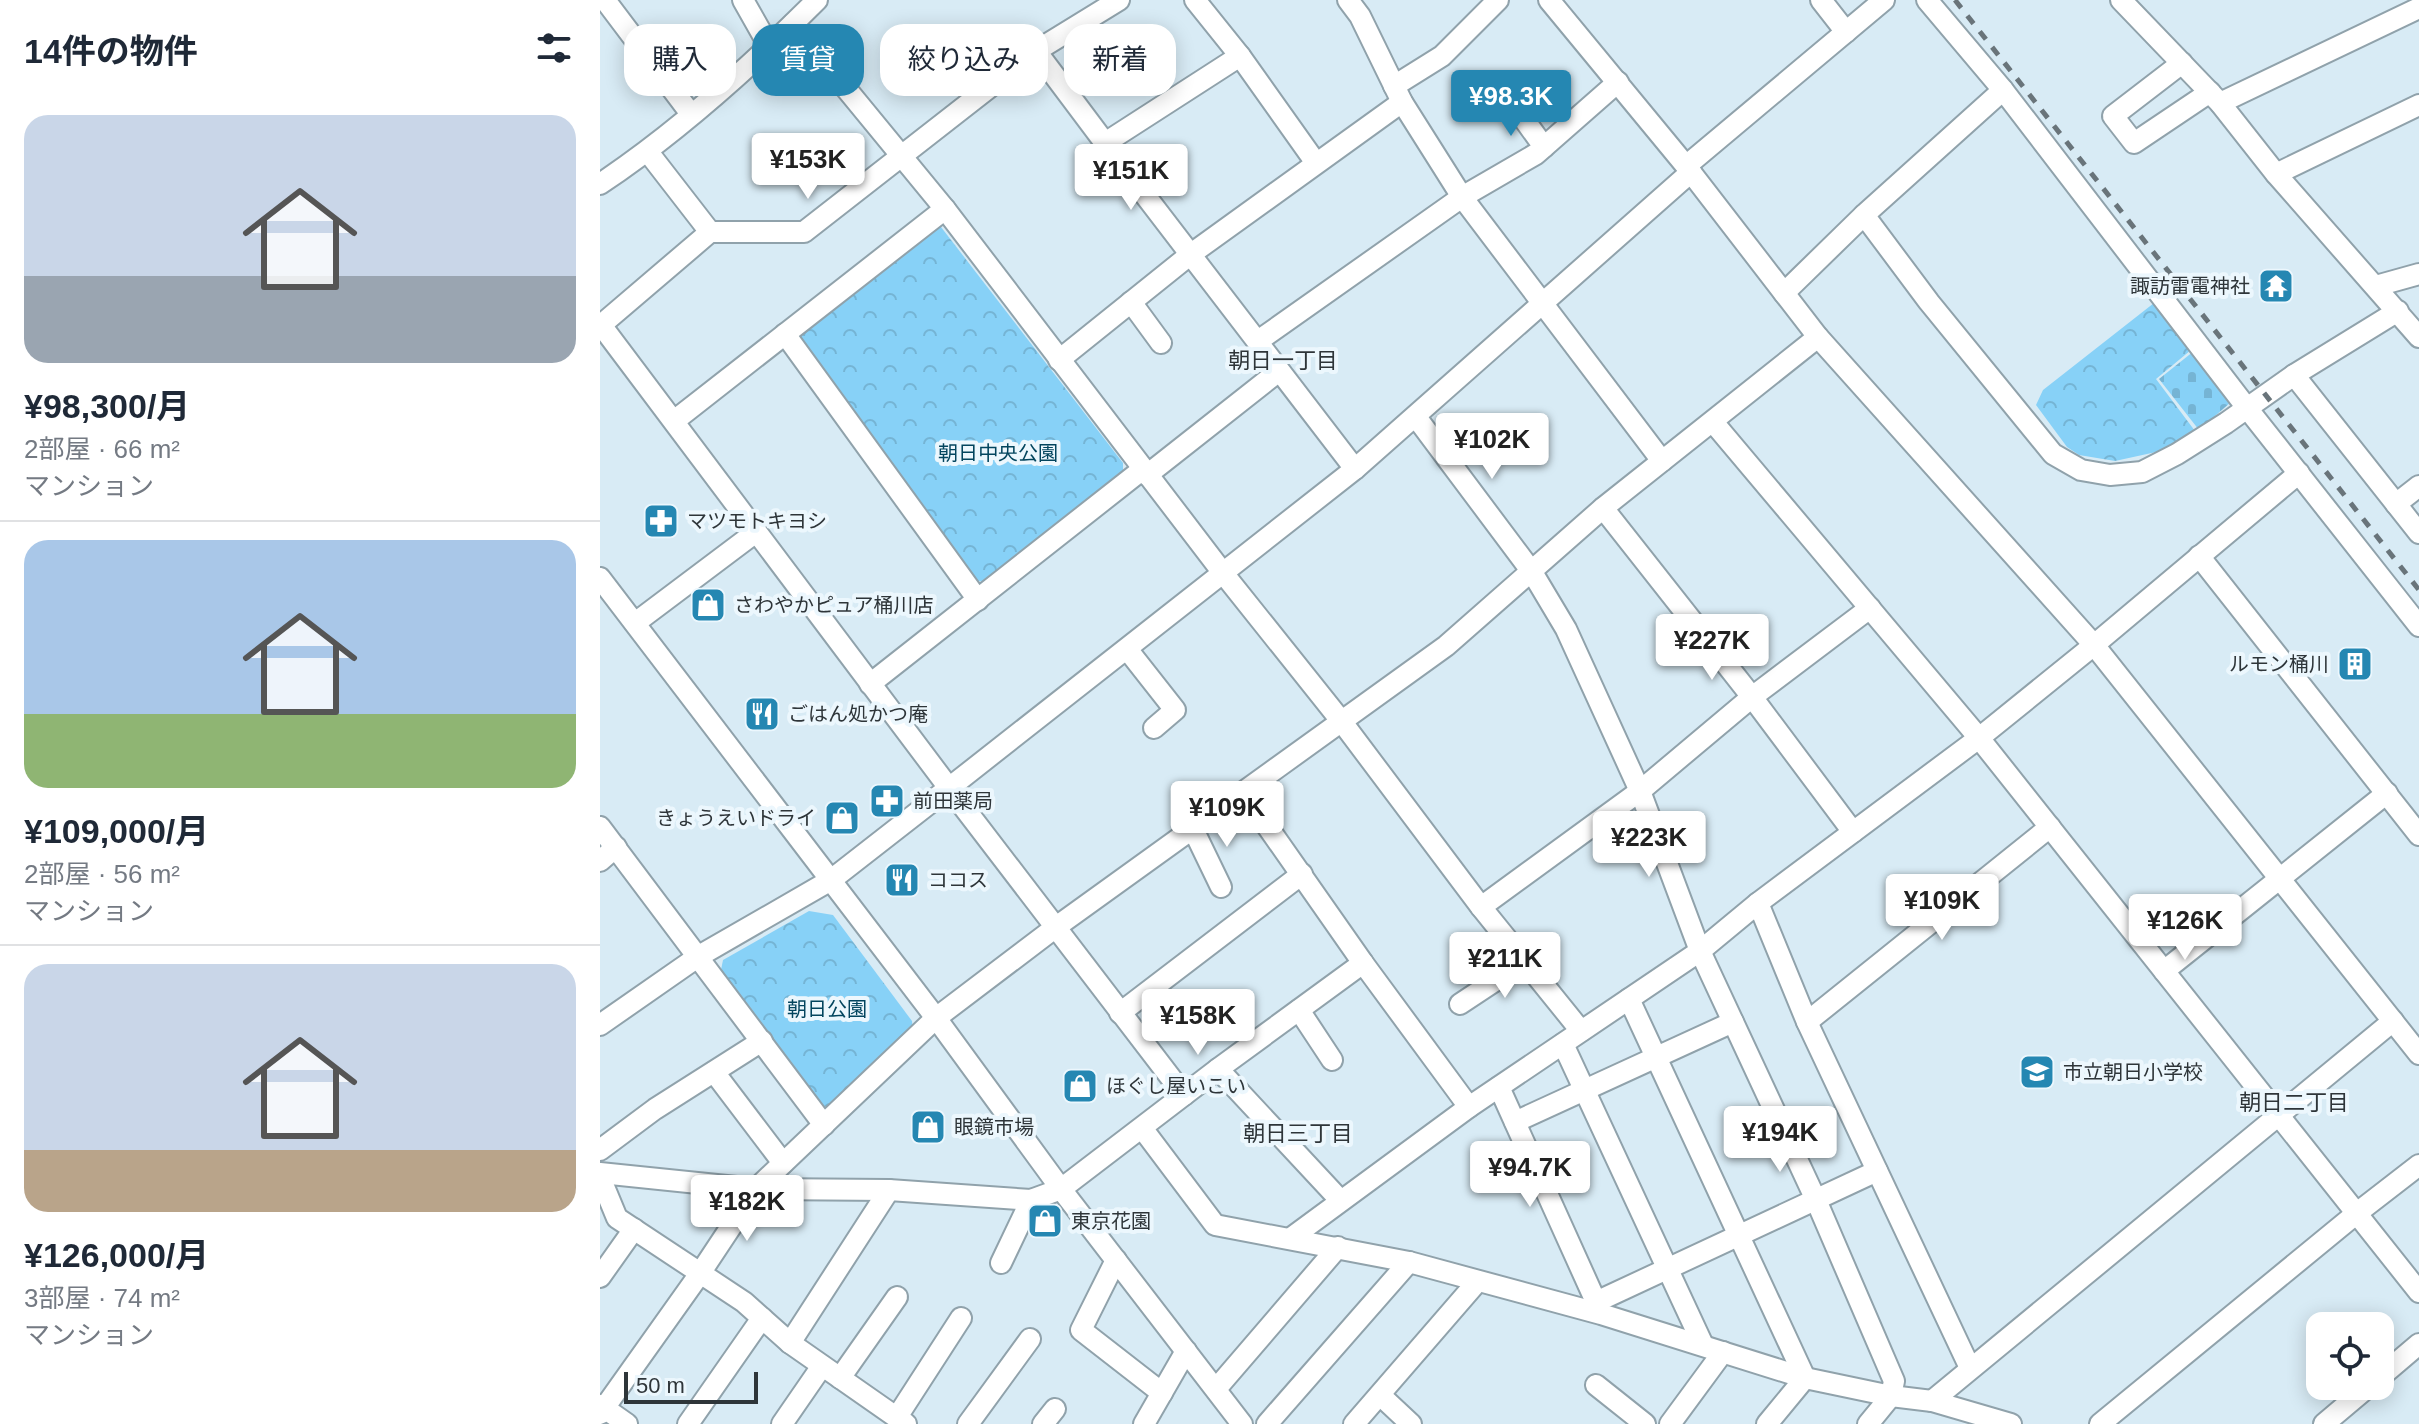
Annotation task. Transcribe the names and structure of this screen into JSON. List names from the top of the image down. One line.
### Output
{"districts":["朝日一丁目","朝日二丁目","朝日三丁目"],"parks":["朝日中央公園","朝日公園"],"places":{"temple":["諏訪雷電神社"],"pharmacy":["マツモトキヨシ","前田薬局"],"shop":["さわやかピュア桶川店","きょうえいドライ","ほぐし屋いこい","眼鏡市場","東京花園"],"building":["ルモン桶川"],"restaurant":["ごはん処かつ庵","ココス"],"school or university":["市立朝日小学校"]},"scale_bar":"50 m","page":{"heading":"14件の物件","chip":["購入","賃貸","絞り込み","新着"],"price":["¥98.3K","¥153K","¥151K","¥102K","¥227K","¥109K","¥223K","¥109K","¥126K","¥211K","¥158K","¥194K","¥94.7K","¥182K"],"list":[{"name":"¥98,300/月","note":"2部屋 · 66 m² · マンション"},{"name":"¥109,000/月","note":"2部屋 · 56 m² · マンション"},{"name":"¥126,000/月","note":"3部屋 · 74 m² · マンション"}],"scale":"50 m"}}
